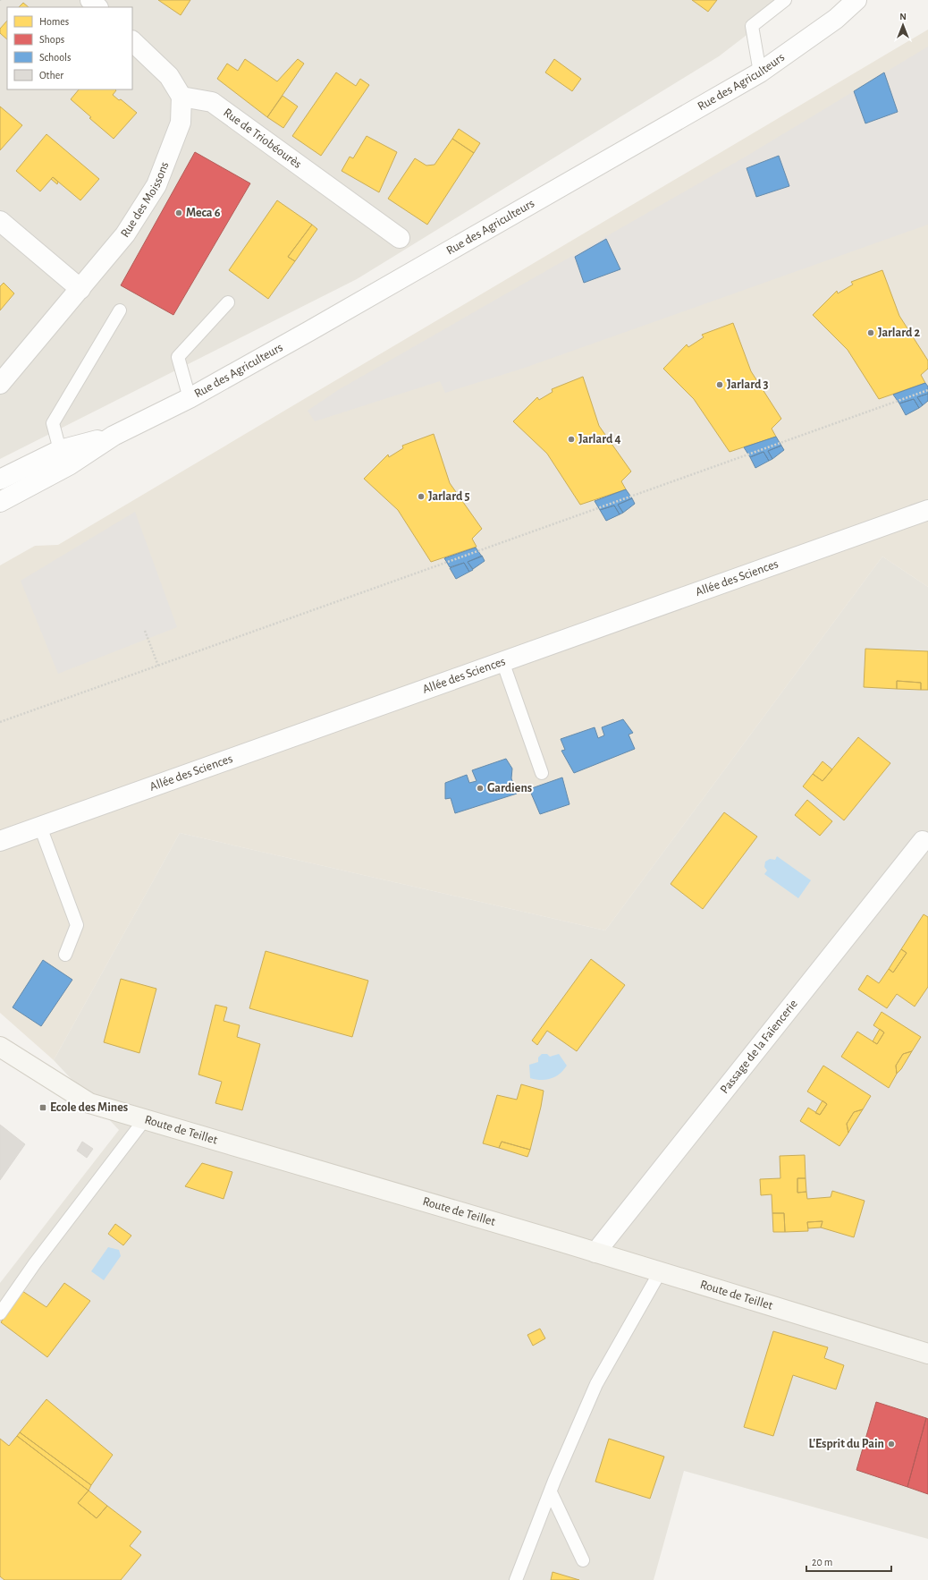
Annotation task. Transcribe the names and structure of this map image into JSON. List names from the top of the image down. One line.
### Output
{"streets":{"main road":["Route de Teillet"],"street":["Rue des Agriculteurs","Rue de Triobéourès","Rue des Moissons","Allée des Sciences","Passage de la Faïencerie"]},"crossings":[["Rue de Triobéourès","Rue des Moissons"],["Passage de la Faïencerie","Route de Teillet"]],"places":{"other":["Meca 6","Jarlard 2","Jarlard 3","Jarlard 4","Jarlard 5","Gardiens","L'Esprit du Pain"],"transit":["Ecole des Mines"]},"legend":["Homes","Shops","Schools","Other"],"scale_bar":"20 m","north":"top"}
